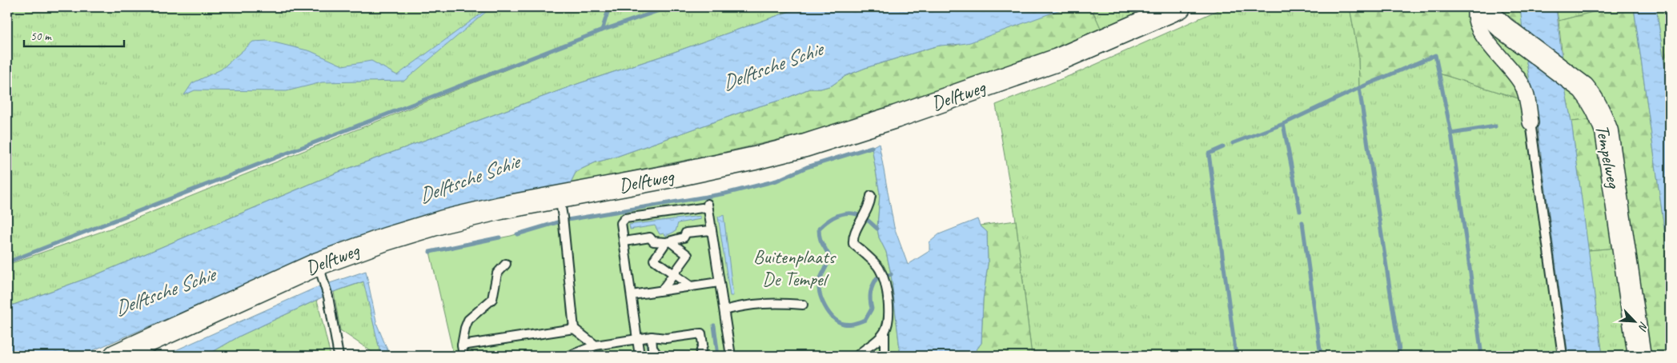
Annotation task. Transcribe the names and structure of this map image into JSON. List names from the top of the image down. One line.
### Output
{"streets":{"street":["Delftweg","Tempelweg"]},"water":["Delftsche Schie"],"parks":["Buitenplaats De Tempel"],"scale_bar":"50 m","north":"bottom right"}
